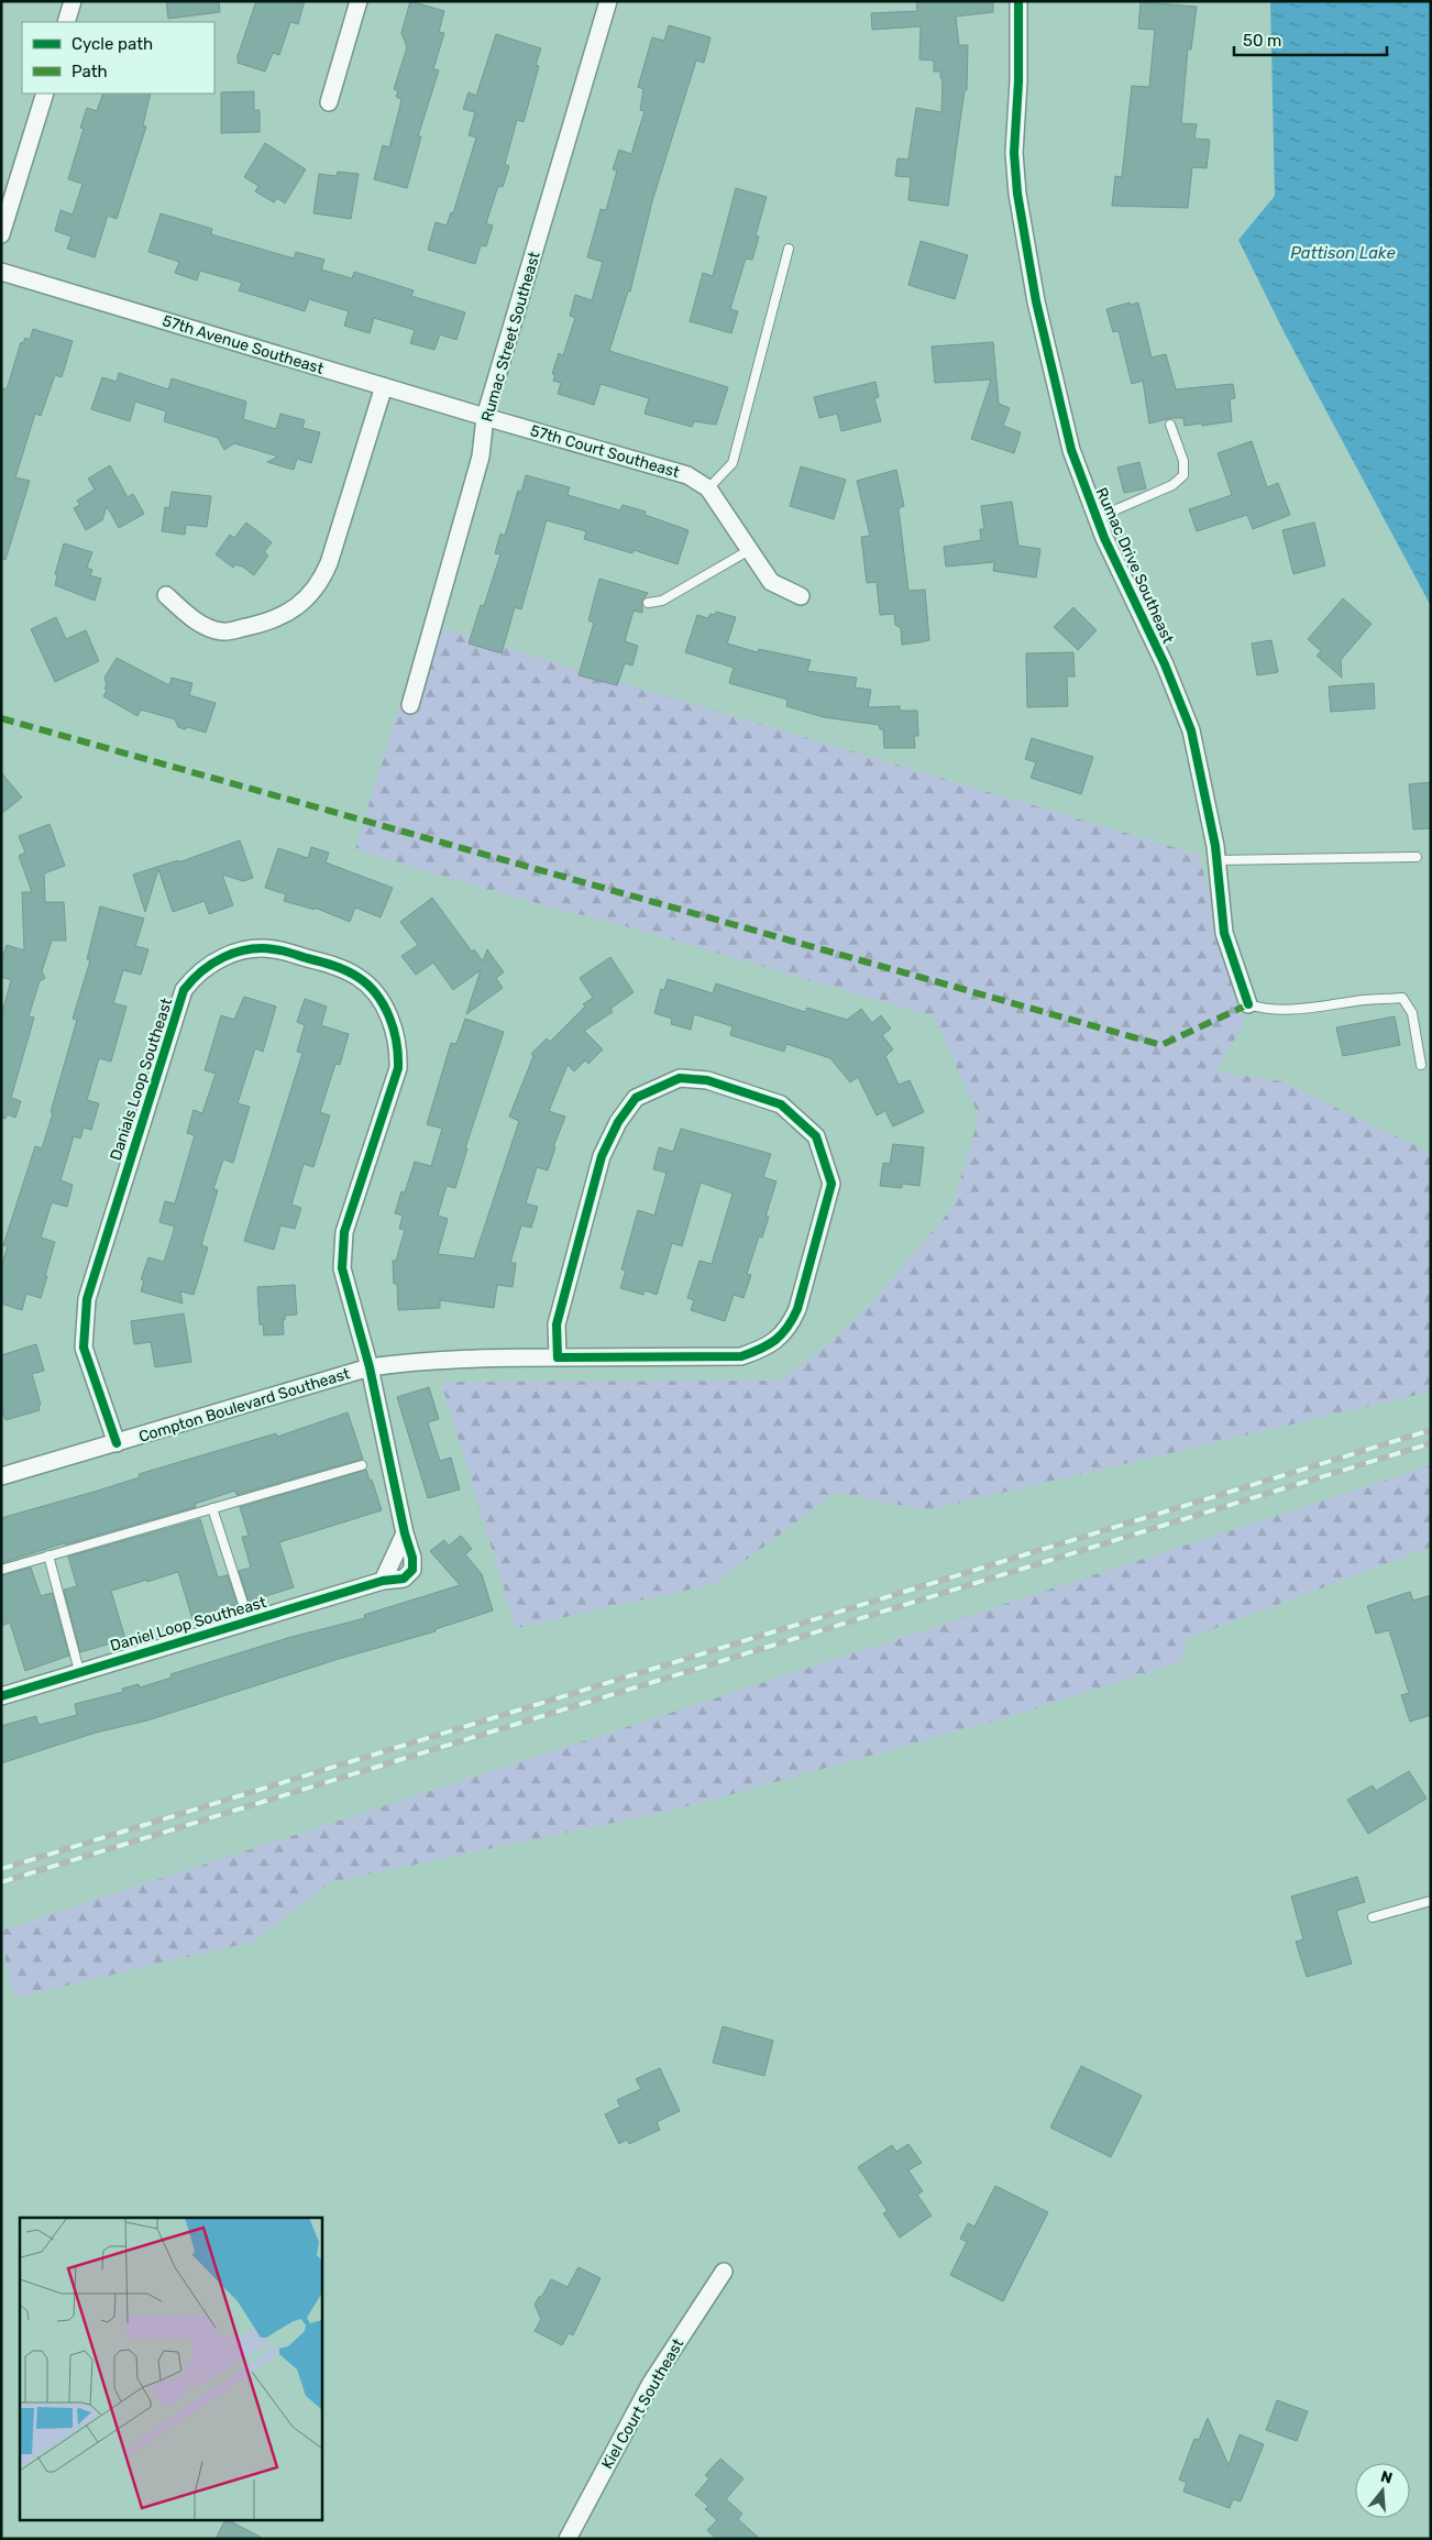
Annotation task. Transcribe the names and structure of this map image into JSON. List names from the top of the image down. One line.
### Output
{"streets":{"street":["Rumac Street Southeast","57th Avenue Southeast","57th Court Southeast","Rumac Drive Southeast","Danials Loop Southeast","Compton Boulevard Southeast","Daniel Loop Southeast","Kiel Court Southeast"]},"crossings":[["Rumac Street Southeast","57th Avenue Southeast"],["Rumac Street Southeast","57th Court Southeast"],["57th Avenue Southeast","57th Court Southeast"],["Danials Loop Southeast","Compton Boulevard Southeast"],["Danials Loop Southeast","Daniel Loop Southeast"],["Compton Boulevard Southeast","Daniel Loop Southeast"]],"water":["Pattison Lake"],"legend":["Cycle path","Path"],"scale_bar":"50 m","north":"top"}
